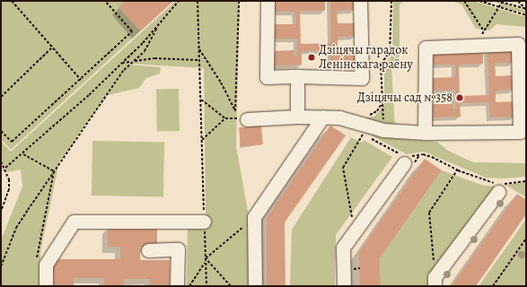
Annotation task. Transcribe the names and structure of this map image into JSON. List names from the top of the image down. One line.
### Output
{"places":["Дзіцячы гарадок Ленінскага раёну","Дзіцячы сад №358"]}
